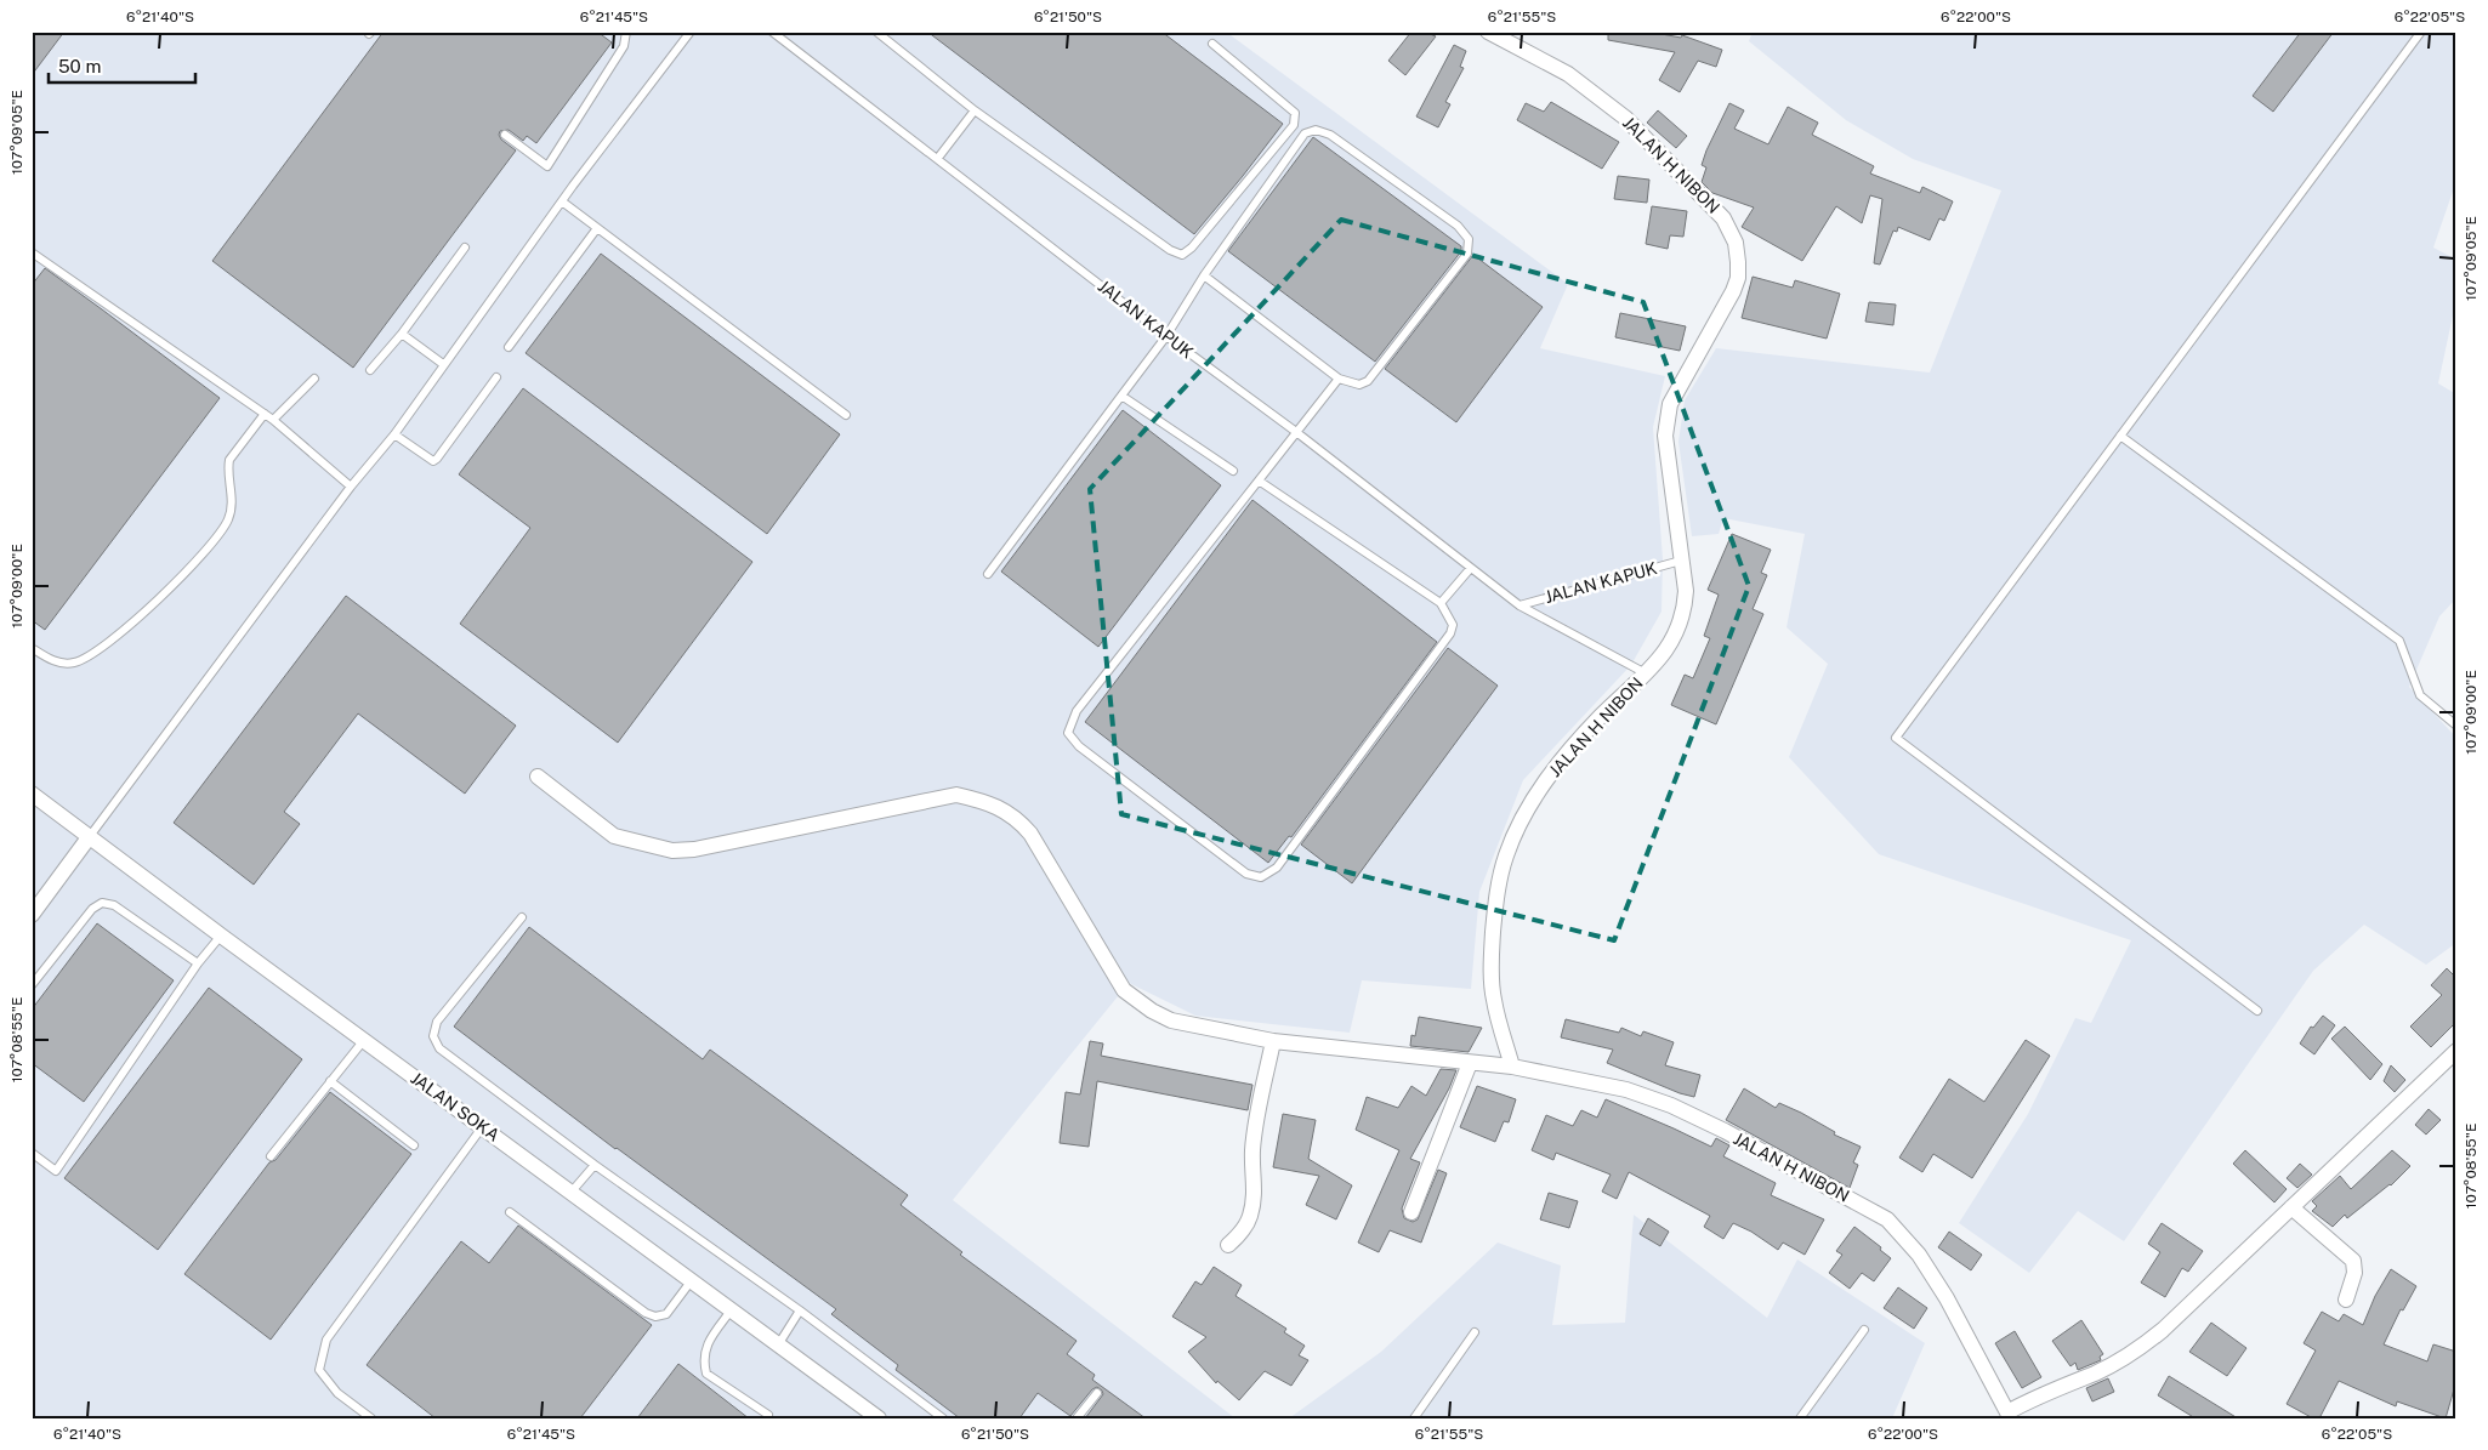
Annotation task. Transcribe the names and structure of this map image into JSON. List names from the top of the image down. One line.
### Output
{"streets":{"street":["JALAN H NIBON","JALAN SOKA"],"lane":["JALAN KAPUK"]},"crossings":[["JALAN H NIBON","JALAN KAPUK"]],"scale_bar":"50 m","coordinates":["6°21'40\"S","6°21'45\"S","6°21'50\"S","6°21'55\"S","6°22'00\"S","6°22'05\"S","107°09'05\"E","107°09'00\"E","107°08'55\"E"]}
